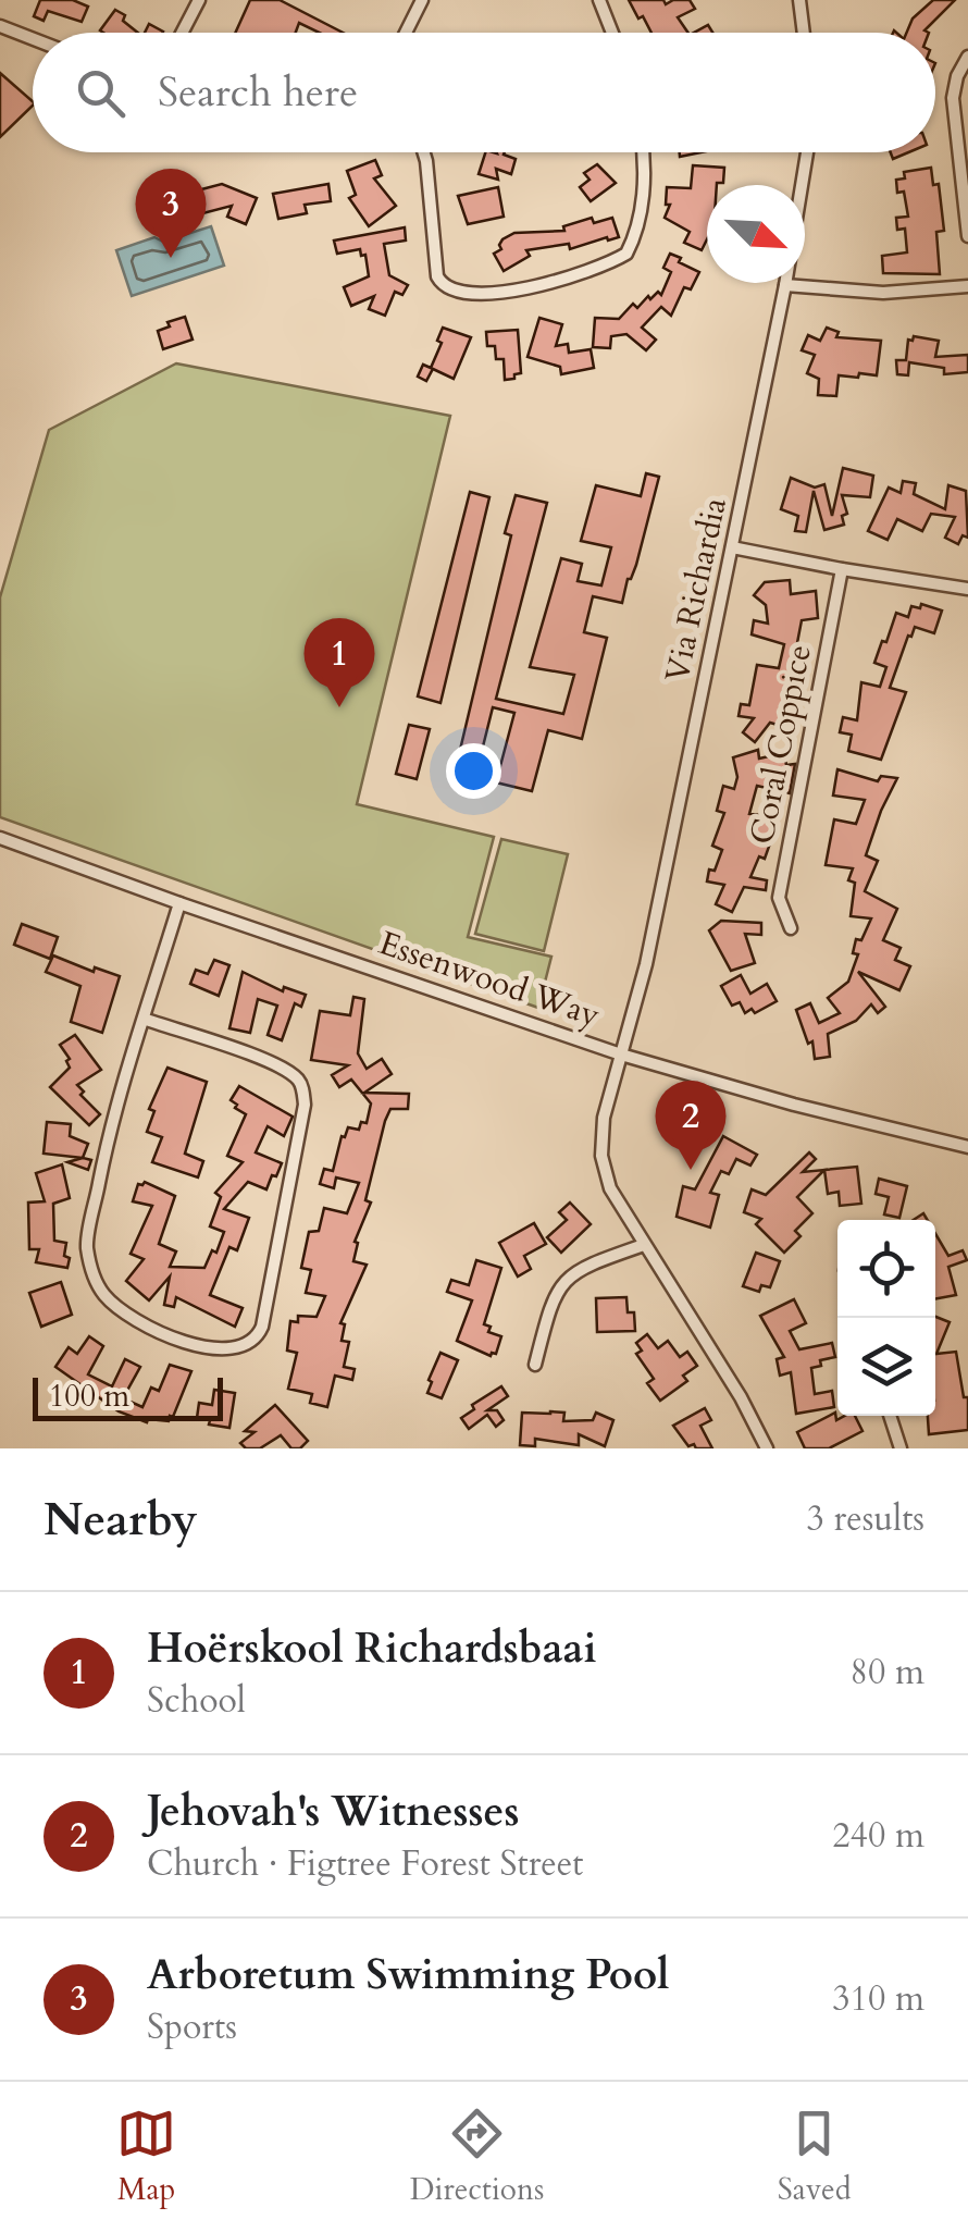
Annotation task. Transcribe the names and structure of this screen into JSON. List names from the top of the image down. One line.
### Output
{"streets":{"street":["Via Richardia","Coral Coppice","Essenwood Way"]},"crossings":[["Via Richardia","Essenwood Way"]],"scale_bar":"100 m","north":"bottom right","page":{"search":"Search here","pins":["3","1","2"],"scale":"100 m","heading":["Nearby","3 results"],"list":[{"mark":"1","name":"Hoërskool Richardsbaai","note":"School","value":"80 m"},{"mark":"2","name":"Jehovah's Witnesses","note":"Church · Figtree Forest Street","value":"240 m"},{"mark":"3","name":"Arboretum Swimming Pool","note":"Sports","value":"310 m"}],"nav":["Map","Directions","Saved"]}}
